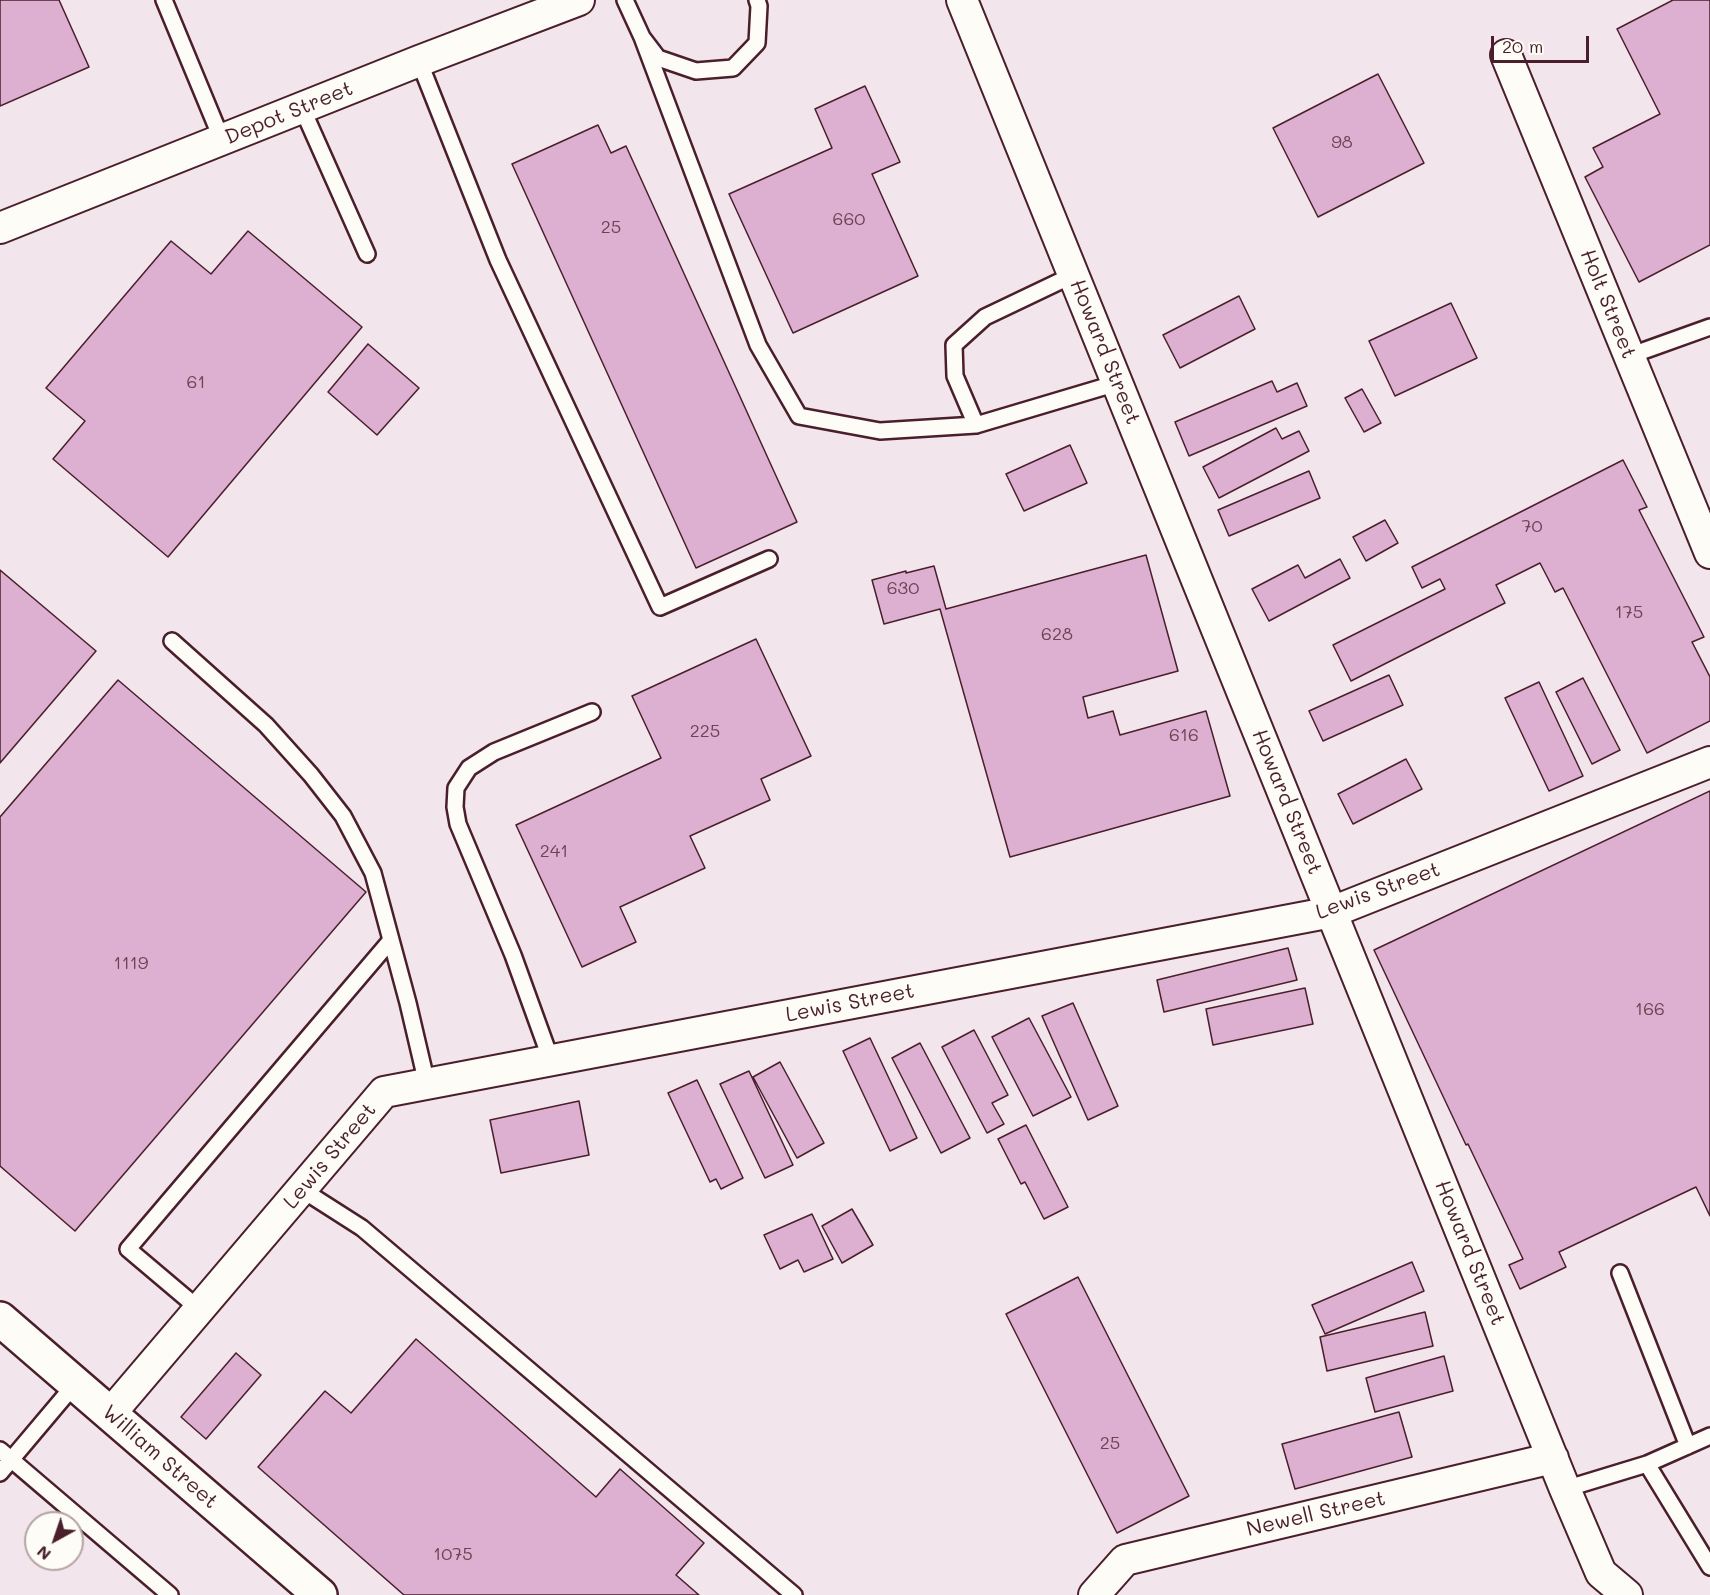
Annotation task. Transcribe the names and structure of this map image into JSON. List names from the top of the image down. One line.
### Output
{"streets":{"main road":["William Street"],"street":["Depot Street","Holt Street","Howard Street","Lewis Street","Newell Street"]},"crossings":[["Howard Street","Lewis Street"],["Howard Street","Newell Street"],["Lewis Street","William Street"]],"house_numbers":["98","660","25","61","70","630","175","628","225","616","241","1119","166","25","1075"],"scale_bar":"20 m","north":"bottom left"}
